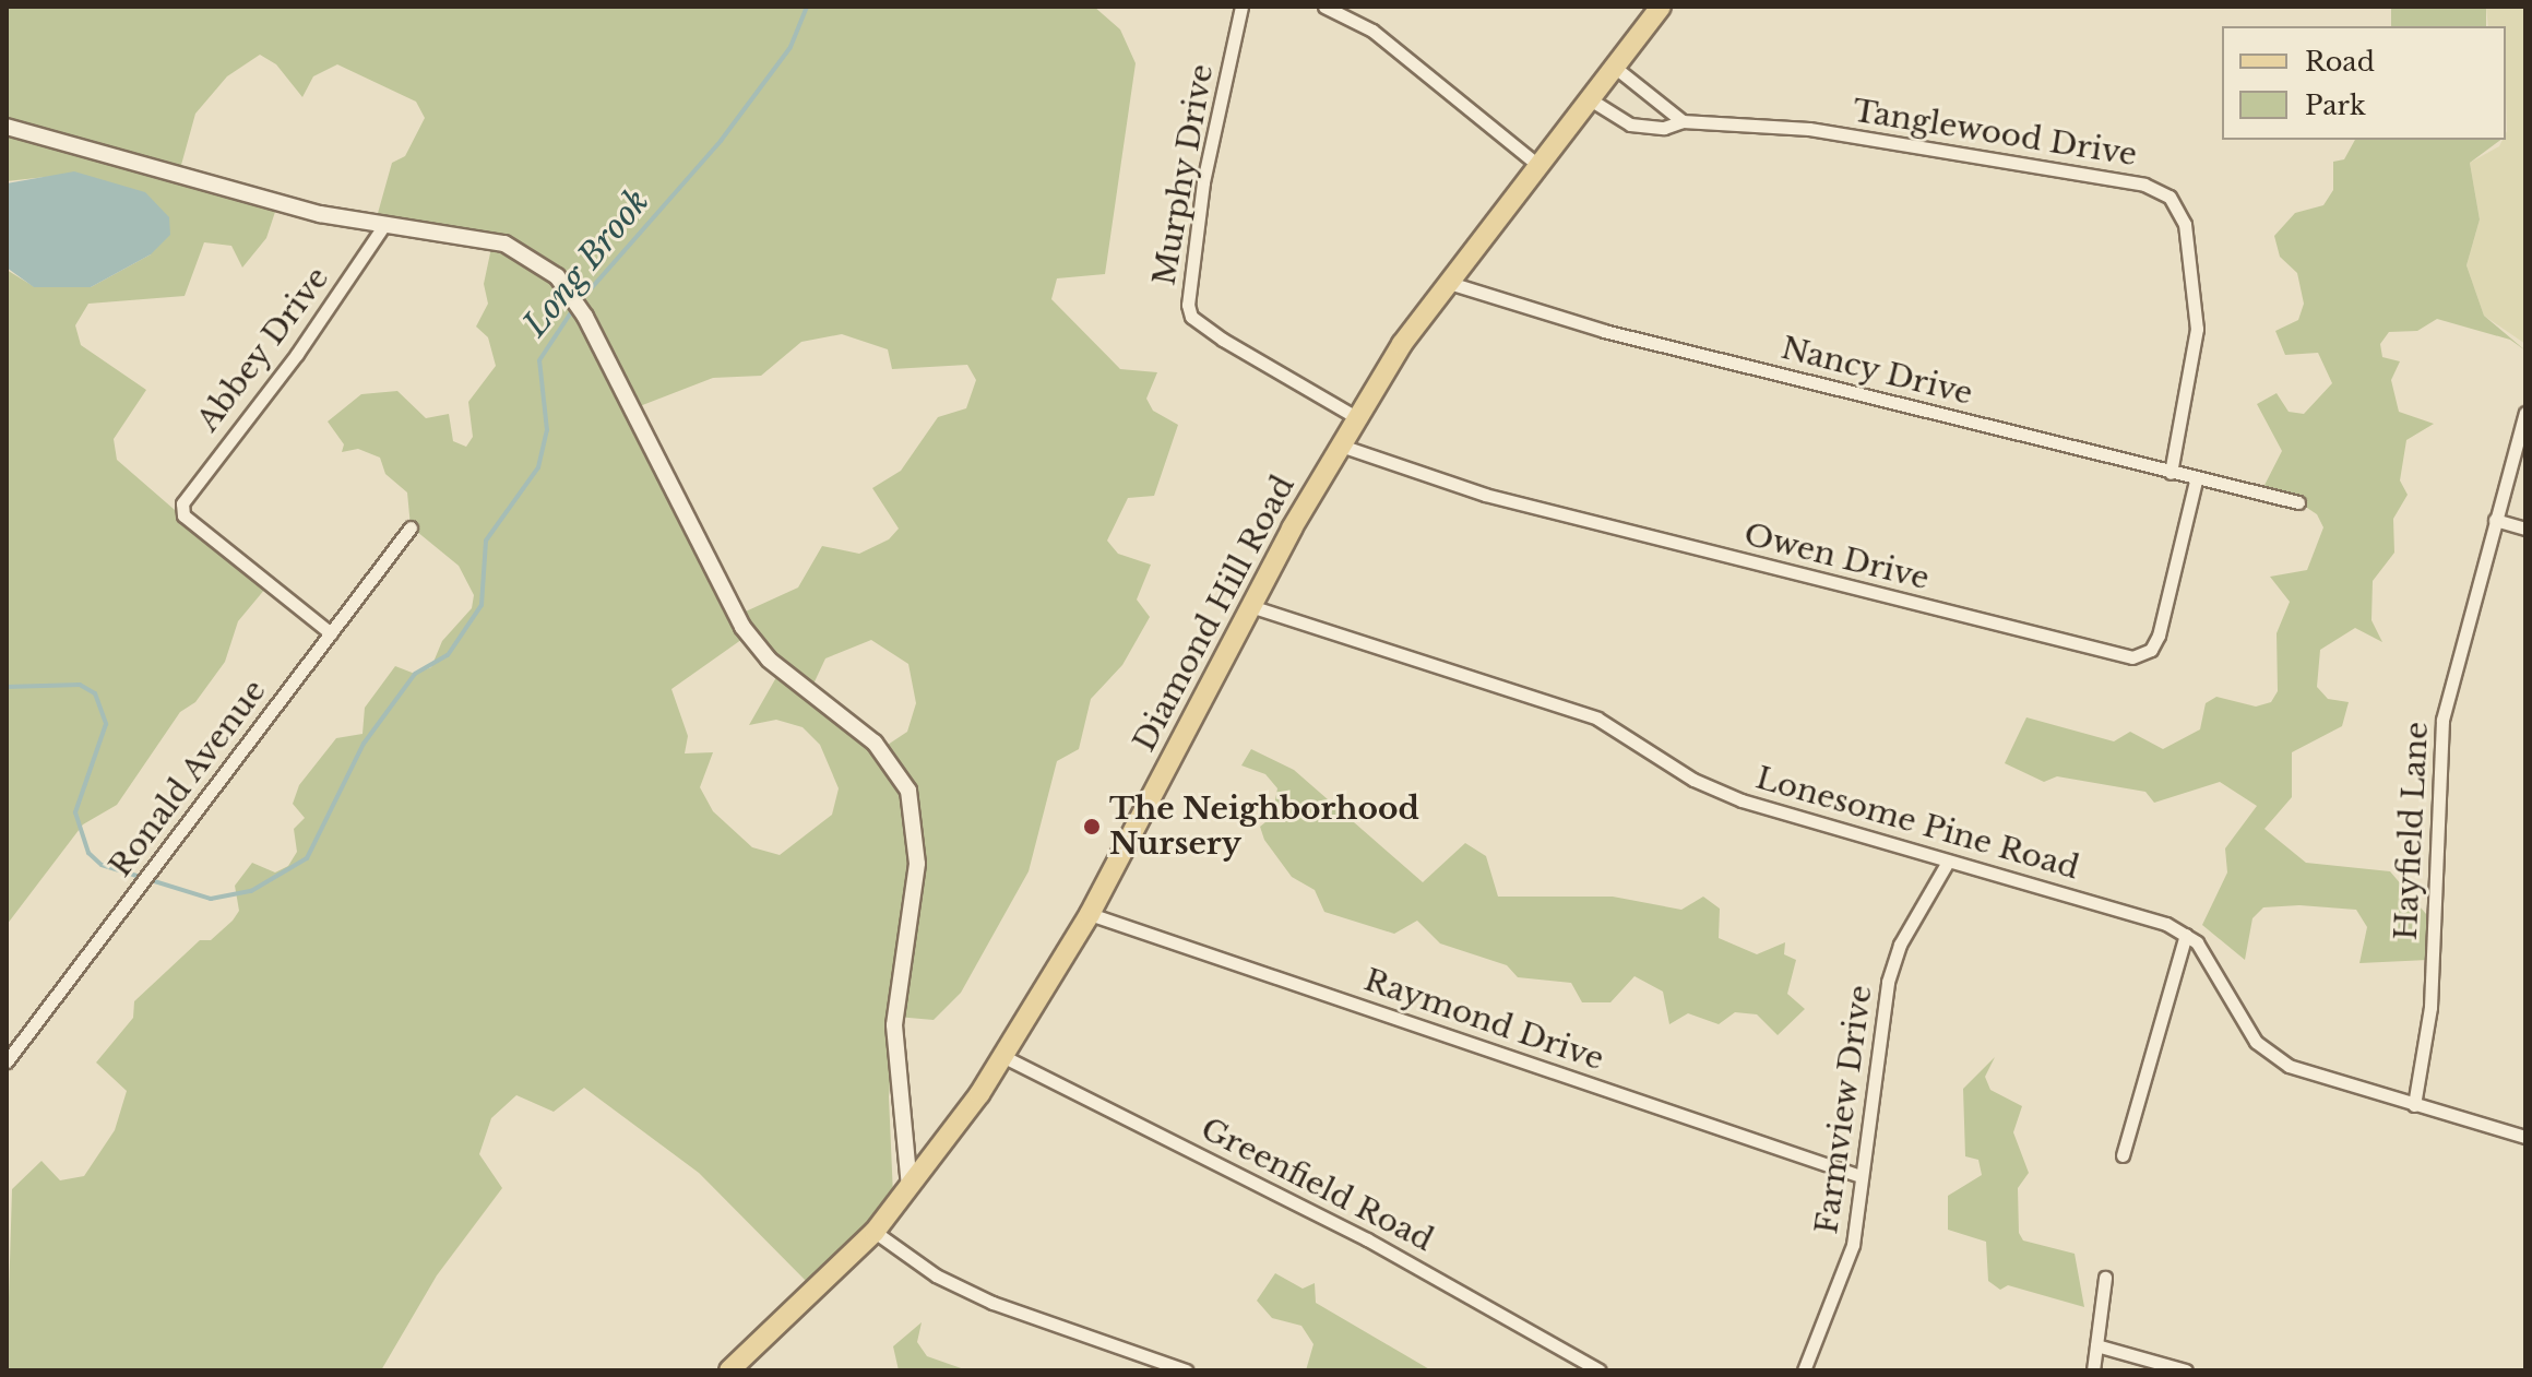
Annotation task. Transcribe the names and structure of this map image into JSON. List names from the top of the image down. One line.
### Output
{"streets":{"main road":["Diamond Hill Road"],"street":["Tanglewood Drive","Murphy Drive","Abbey Drive","Nancy Drive","Owen Drive","Ronald Avenue","Lonesome Pine Road","Hayfield Lane","Raymond Drive","Farmview Drive","Greenfield Road"]},"crossings":[["Tanglewood Drive","Nancy Drive"],["Tanglewood Drive","Diamond Hill Road"],["Murphy Drive","Diamond Hill Road"],["Abbey Drive","Ronald Avenue"],["Nancy Drive","Owen Drive"],["Nancy Drive","Diamond Hill Road"],["Owen Drive","Diamond Hill Road"],["Diamond Hill Road","Lonesome Pine Road"],["Diamond Hill Road","Raymond Drive"],["Diamond Hill Road","Greenfield Road"],["Lonesome Pine Road","Farmview Drive"],["Raymond Drive","Farmview Drive"]],"water":["Long Brook"],"places":["The Neighborhood Nursery"],"legend":["Road","Park"]}
